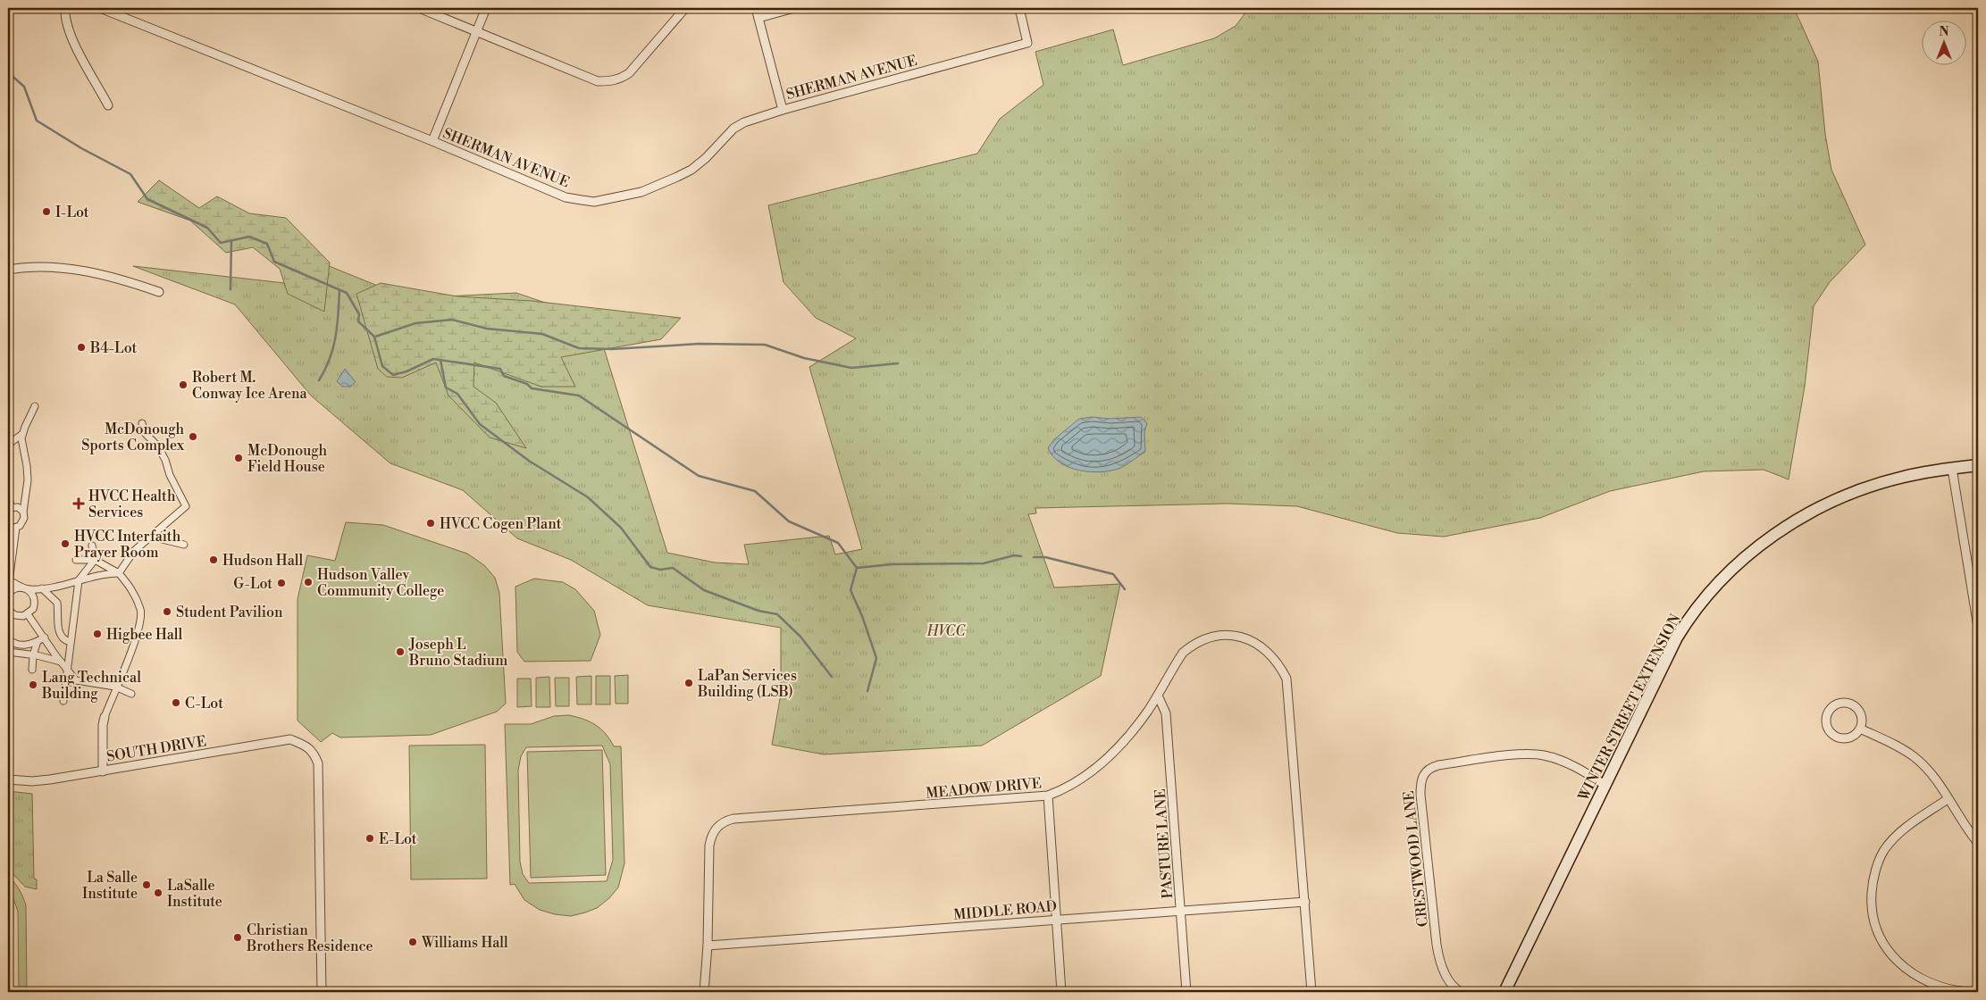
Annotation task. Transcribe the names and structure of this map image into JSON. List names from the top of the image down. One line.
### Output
{"streets":{"main road":["WINTER STREET EXTENSION"],"street":["SHERMAN AVENUE","SOUTH DRIVE","MEADOW DRIVE","PASTURE LANE","CRESTWOOD LANE","MIDDLE ROAD"]},"crossings":[["WINTER STREET EXTENSION","CRESTWOOD LANE"],["MEADOW DRIVE","PASTURE LANE"],["MEADOW DRIVE","MIDDLE ROAD"],["PASTURE LANE","MIDDLE ROAD"]],"parks":["HVCC"],"places":{"other":["I-Lot","B4-Lot","Robert M. Conway Ice Arena","McDonough Sports Complex","McDonough Field House","HVCC Cogen Plant","HVCC Interfaith Prayer Room","Hudson Hall","Hudson Valley Community College","G-Lot","Student Pavilion","Higbee Hall","Joseph L Bruno Stadium","LaPan Services Building (LSB)","Lang Technical Building","C-Lot","E-Lot","La Salle Institute","LaSalle Institute","Christian Brothers Residence","Williams Hall"],"health":["HVCC Health Services"]},"north":"top"}
